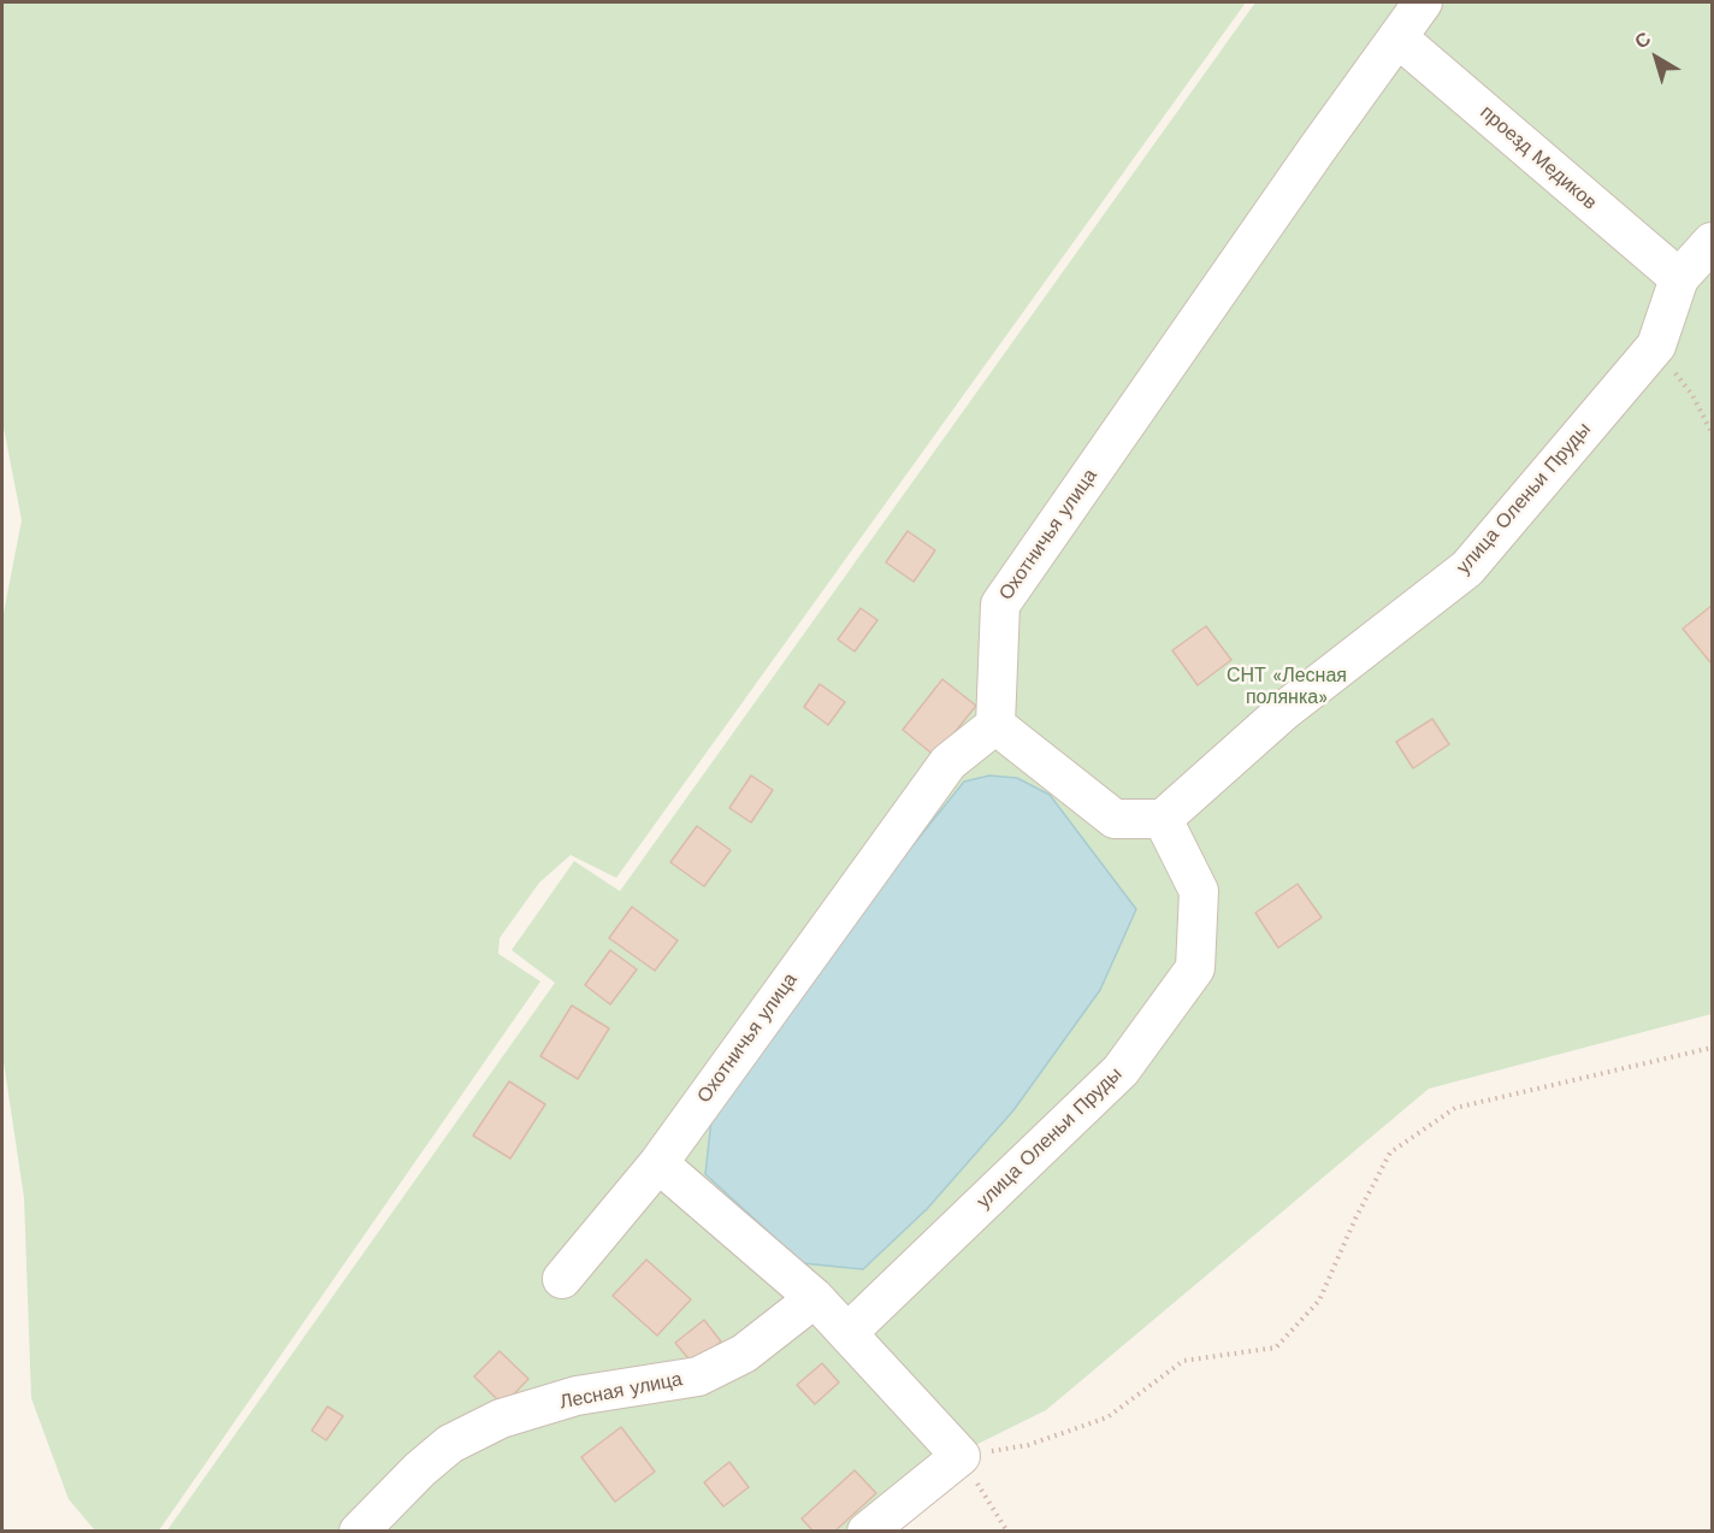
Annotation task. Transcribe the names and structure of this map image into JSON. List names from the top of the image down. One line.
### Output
{"streets":{"lane":["проезд Медиков","улица Оленьи Пруды","Охотничья улица","Лесная улица"]},"crossings":[["проезд Медиков","улица Оленьи Пруды"],["проезд Медиков","Охотничья улица"]],"parks":["СНТ «Лесная полянка»"],"north":"top left"}
